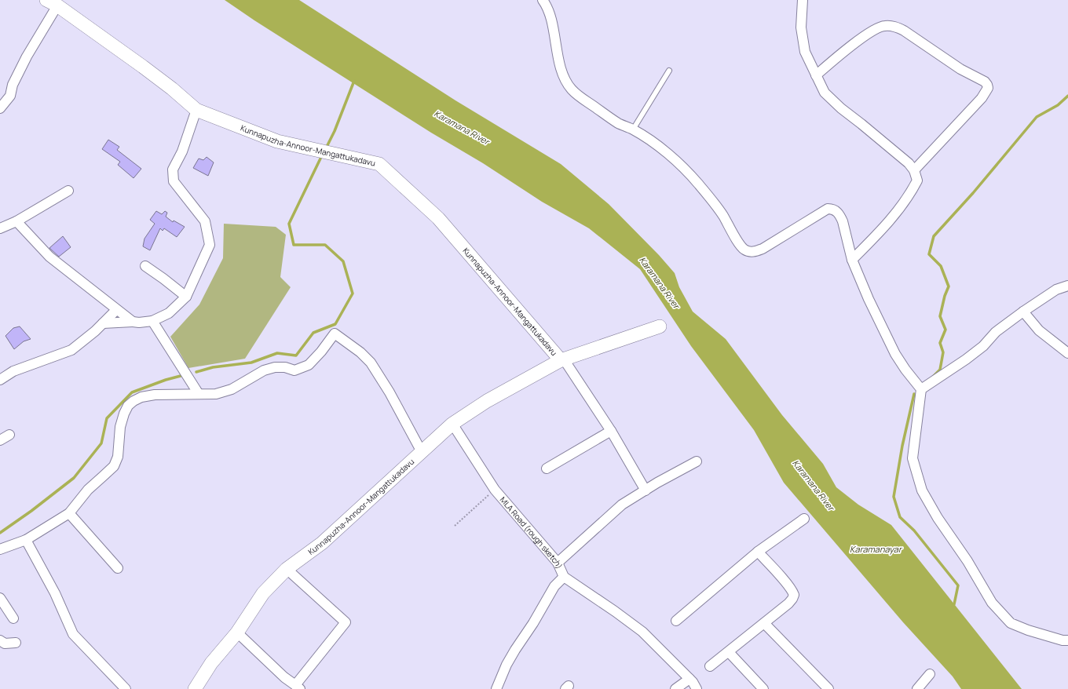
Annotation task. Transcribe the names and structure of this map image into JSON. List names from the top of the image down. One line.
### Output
{"streets":{"street":["Kunnapuzha-Annoor-Mangattukadavu","MLA Road (rough sketch)"]},"crossings":[["Kunnapuzha-Annoor-Mangattukadavu","MLA Road (rough sketch)"]],"water":["Karamana River","Karamanayar"]}
